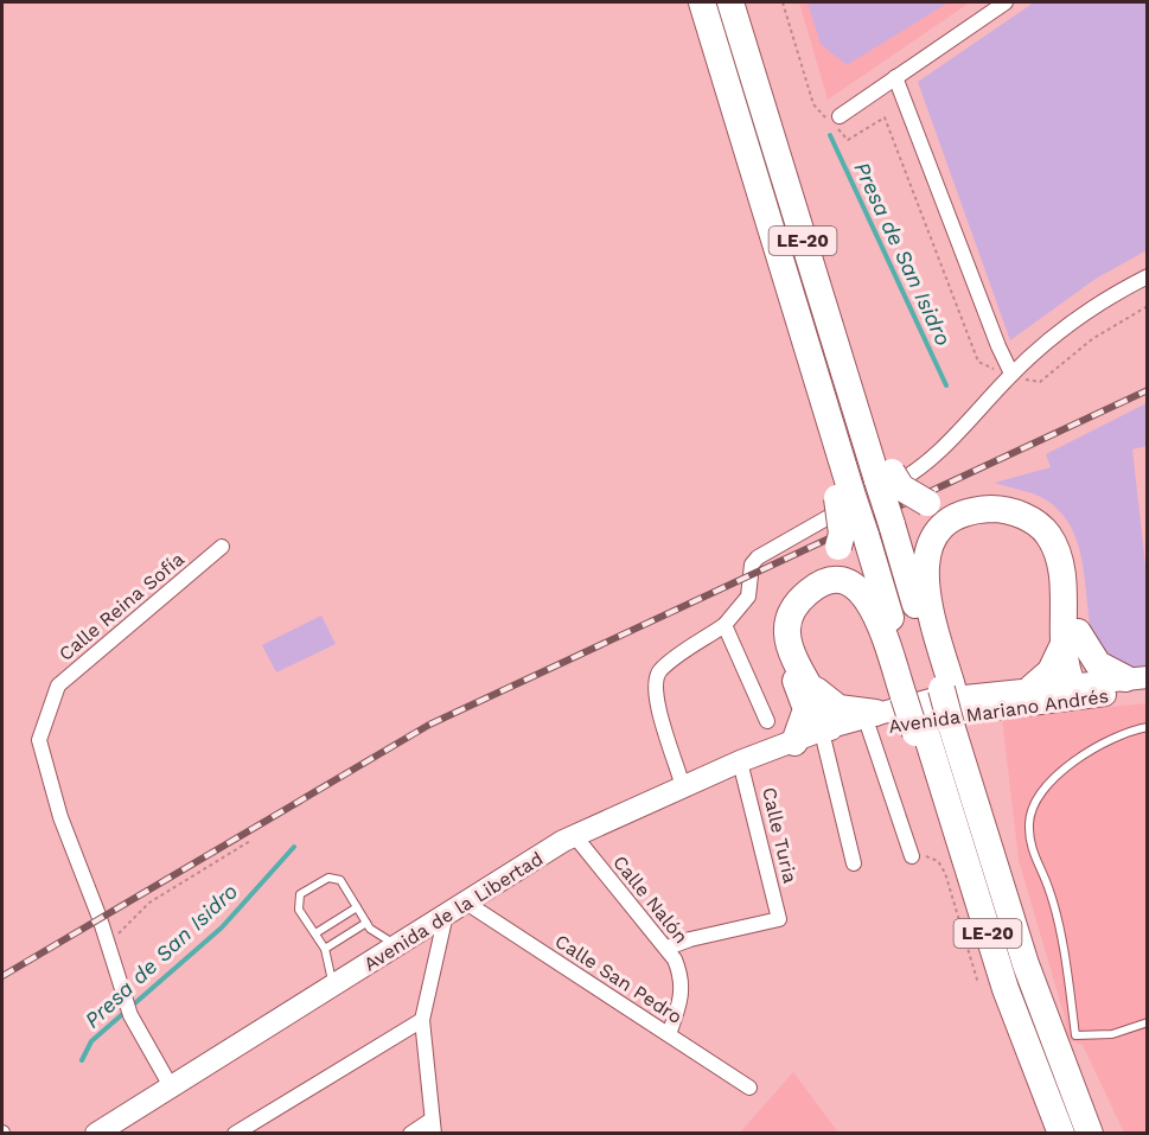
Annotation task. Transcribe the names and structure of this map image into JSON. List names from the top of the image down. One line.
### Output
{"streets":{"highway":["LE-20"],"main road":["Avenida Mariano Andrés","Avenida de la Libertad"],"street":["Calle Reina Sofía","Calle Turia","Calle Nalón","Calle San Pedro"]},"crossings":[["LE-20","Avenida Mariano Andrés"],["Avenida Mariano Andrés","Avenida de la Libertad"],["Calle Turia","Calle Nalón"],["Calle Turia","Avenida de la Libertad"],["Calle Nalón","Avenida de la Libertad"],["Calle Nalón","Calle San Pedro"],["Avenida de la Libertad","Calle San Pedro"]],"water":["Presa de San Isidro"]}
